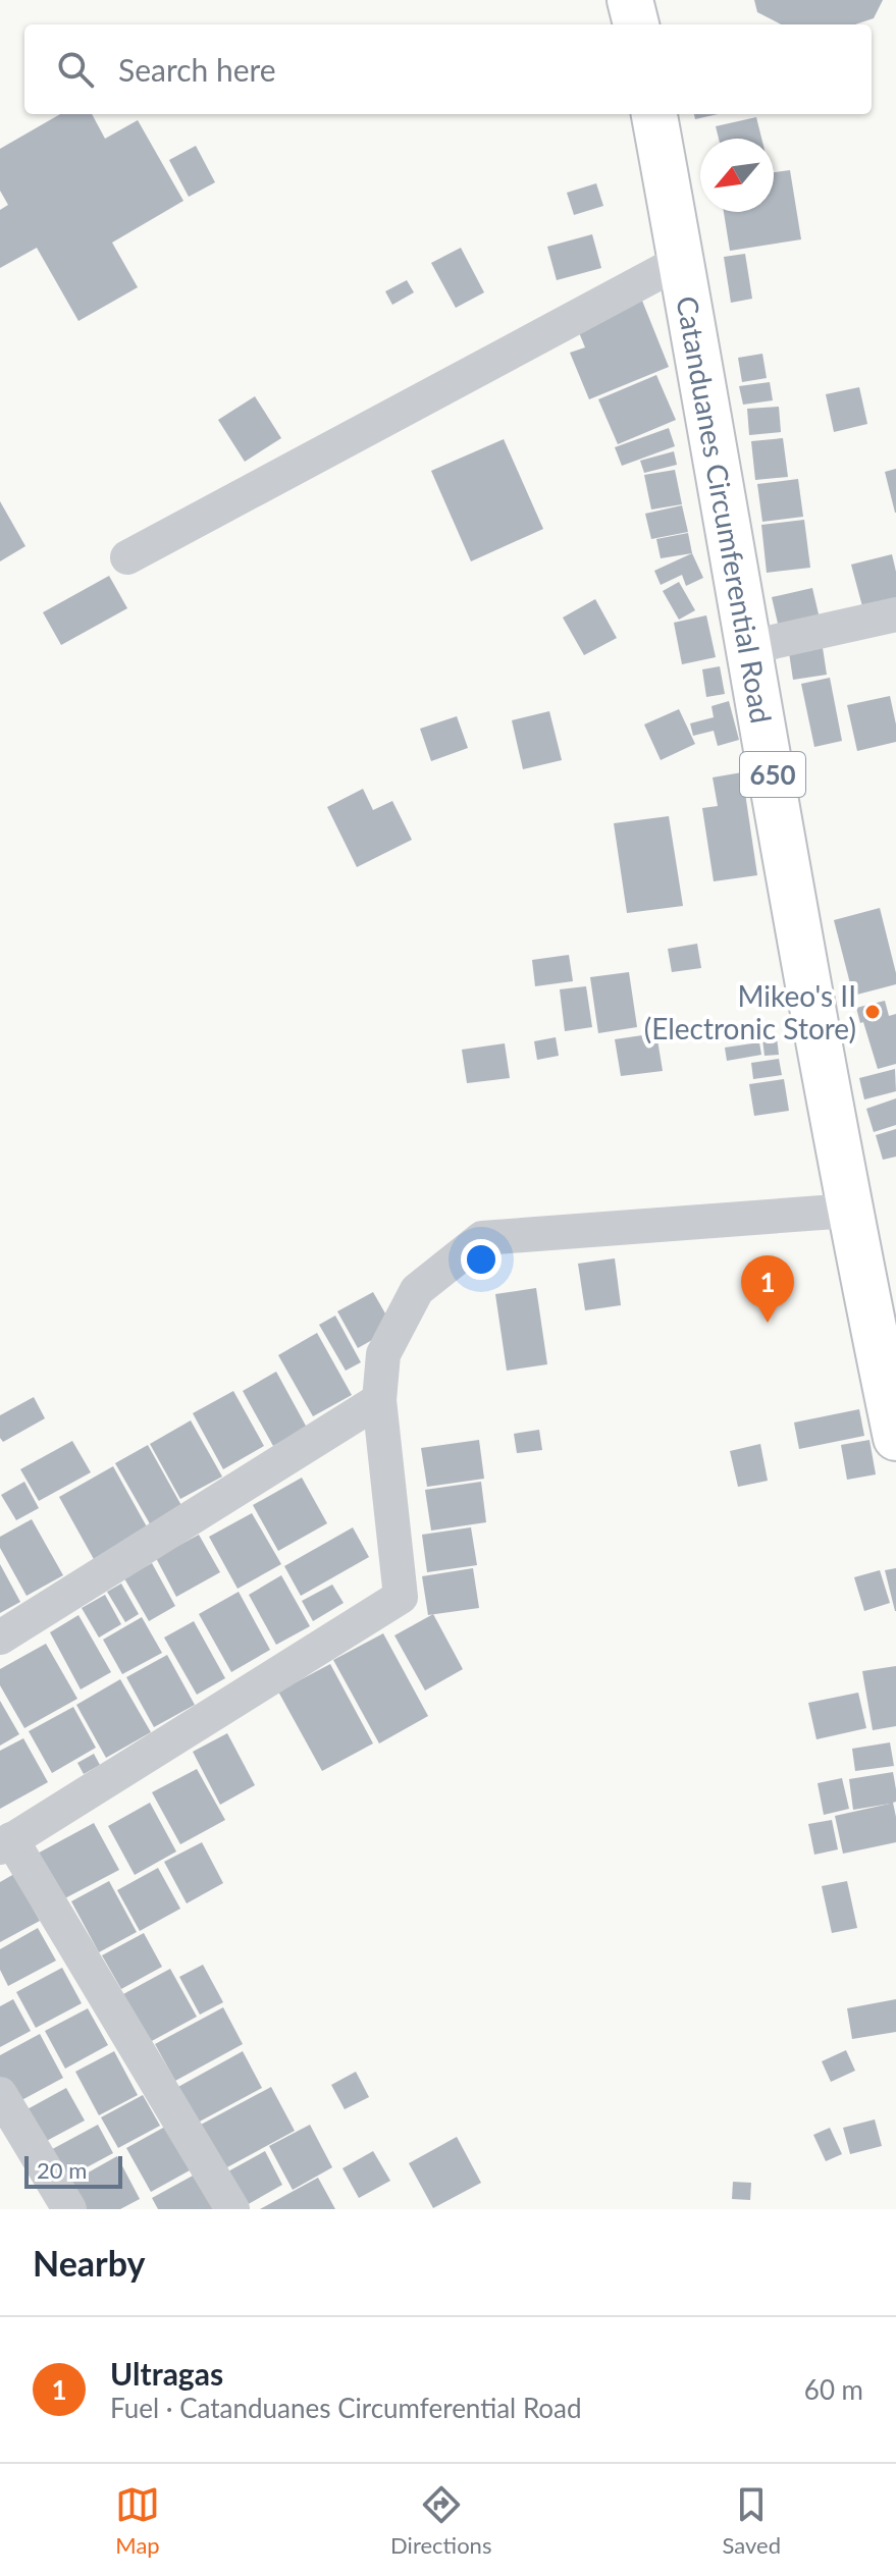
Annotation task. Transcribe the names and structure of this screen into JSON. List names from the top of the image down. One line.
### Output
{"streets":{"main road":["Catanduanes Circumferential Road","650"]},"places":["Mikeo's II (Electronic Store)"],"scale_bar":"20 m","north":"bottom left","page":{"search":"Search here","pins":"1","scale":"20 m","heading":"Nearby","list":[{"mark":"1","name":"Ultragas","note":"Fuel · Catanduanes Circumferential Road","value":"60 m"}],"nav":["Map","Directions","Saved"]}}
